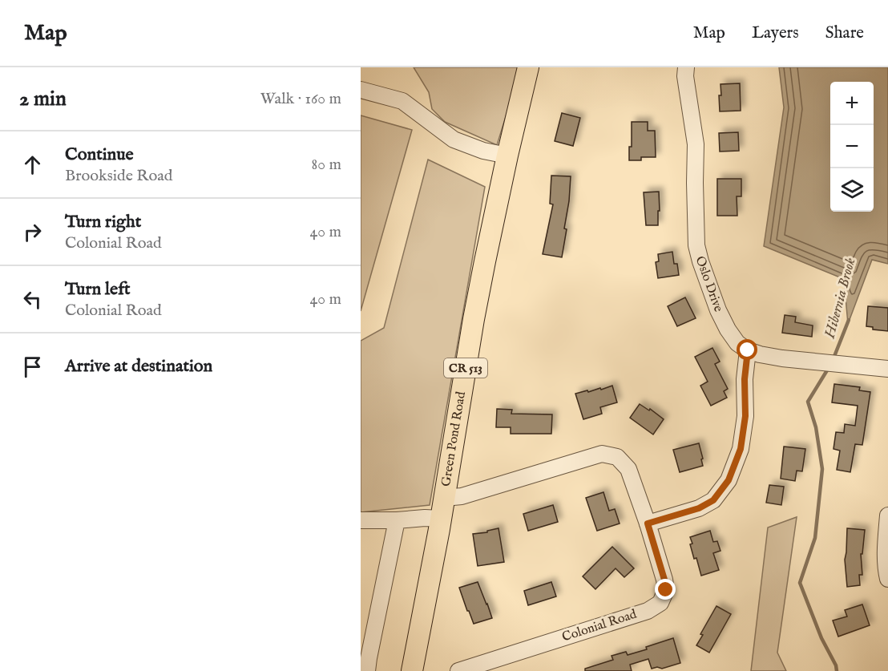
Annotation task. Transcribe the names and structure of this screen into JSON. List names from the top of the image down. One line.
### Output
{"streets":{"main road":["CR 513","Green Pond Road"],"street":["Oslo Drive","Colonial Road"]},"crossings":[["Green Pond Road","Colonial Road"]],"water":["Hibernia Brook"],"page":{"header":"Map","nav":["Map","Layers","Share"],"heading":["2 min","Walk · 160 m"],"map_buttons":["+","−"],"list":[["Continue","Brookside Road","80 m"],["Turn right","Colonial Road","40 m"],["Turn left","Colonial Road","40 m"],"Arrive at destination"]}}
